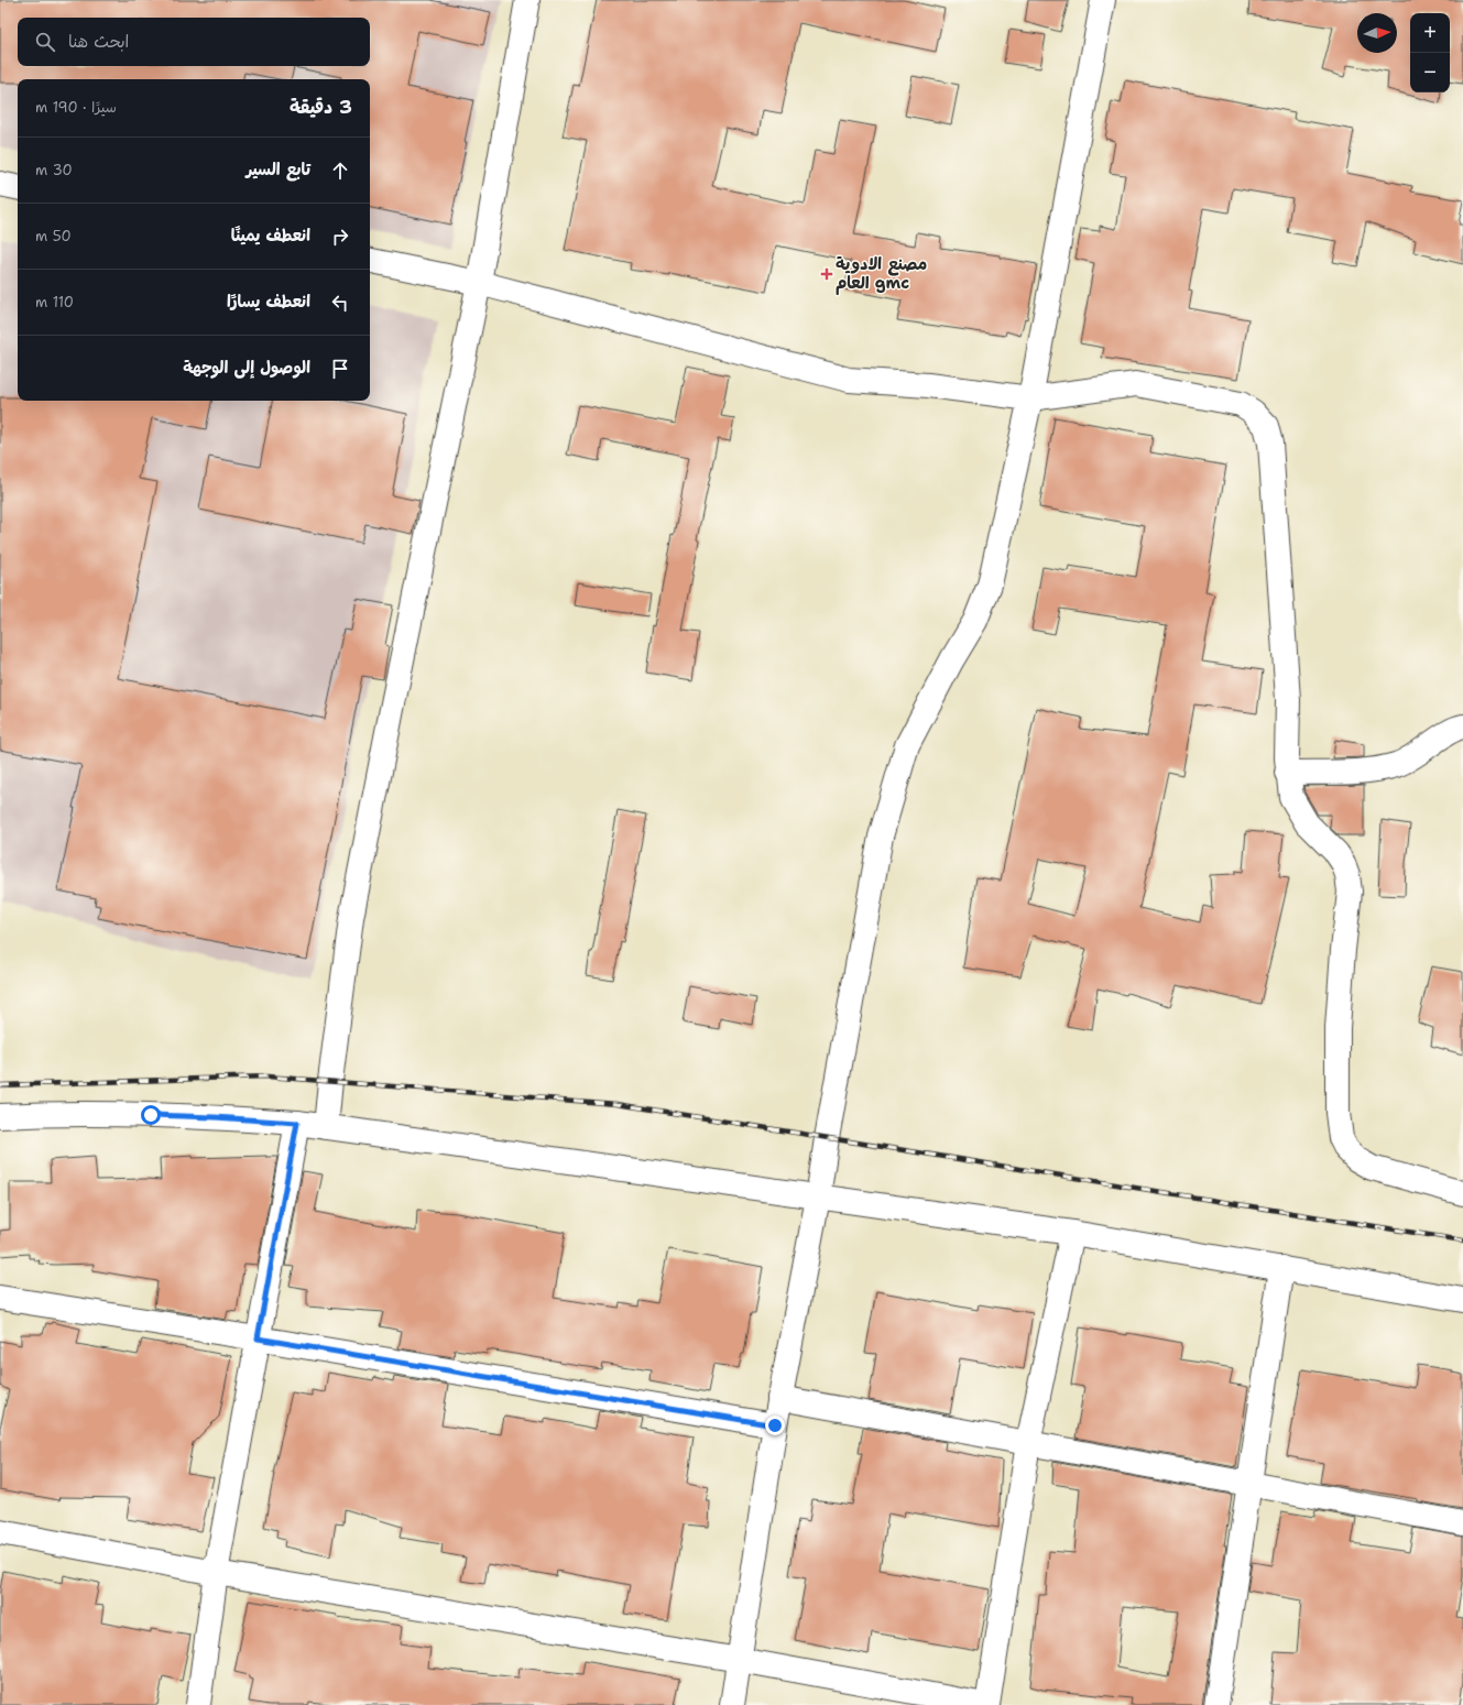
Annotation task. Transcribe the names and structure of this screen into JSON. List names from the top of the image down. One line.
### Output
{"places":{"health":["مصنع الادوية العام gmc"]},"north":"right","page":{"map_buttons":["+","−"],"search":"ابحث هنا","heading":["3 دقيقة","سيرًا · 190 m"],"list":[["تابع السير","30 m"],["انعطف يمينًا","50 m"],["انعطف يسارًا","110 m"],"الوصول إلى الوجهة"]}}
